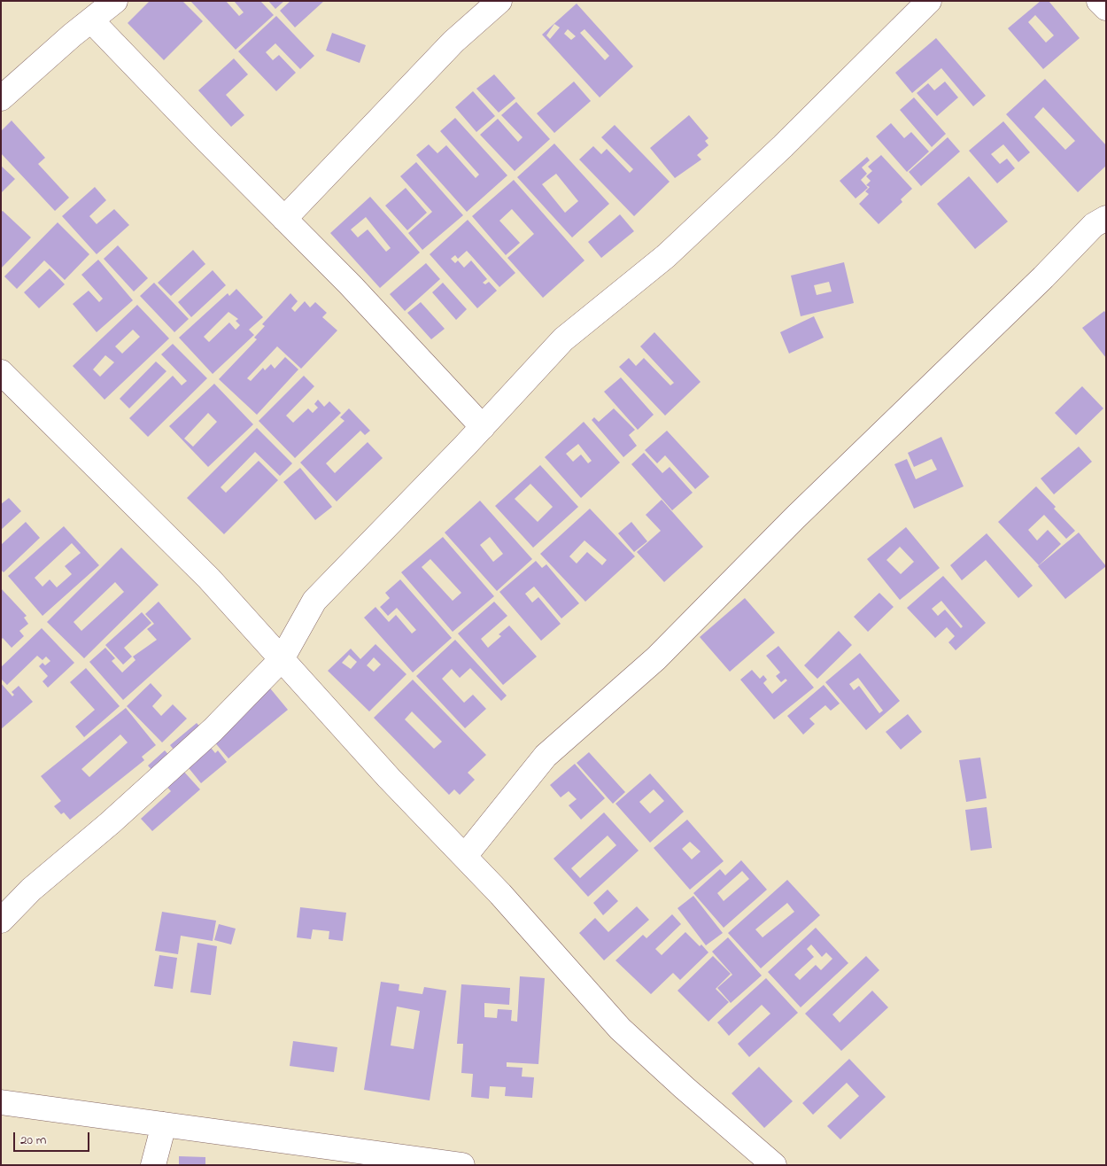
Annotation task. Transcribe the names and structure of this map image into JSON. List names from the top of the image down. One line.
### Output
{"scale_bar":"20 m"}
